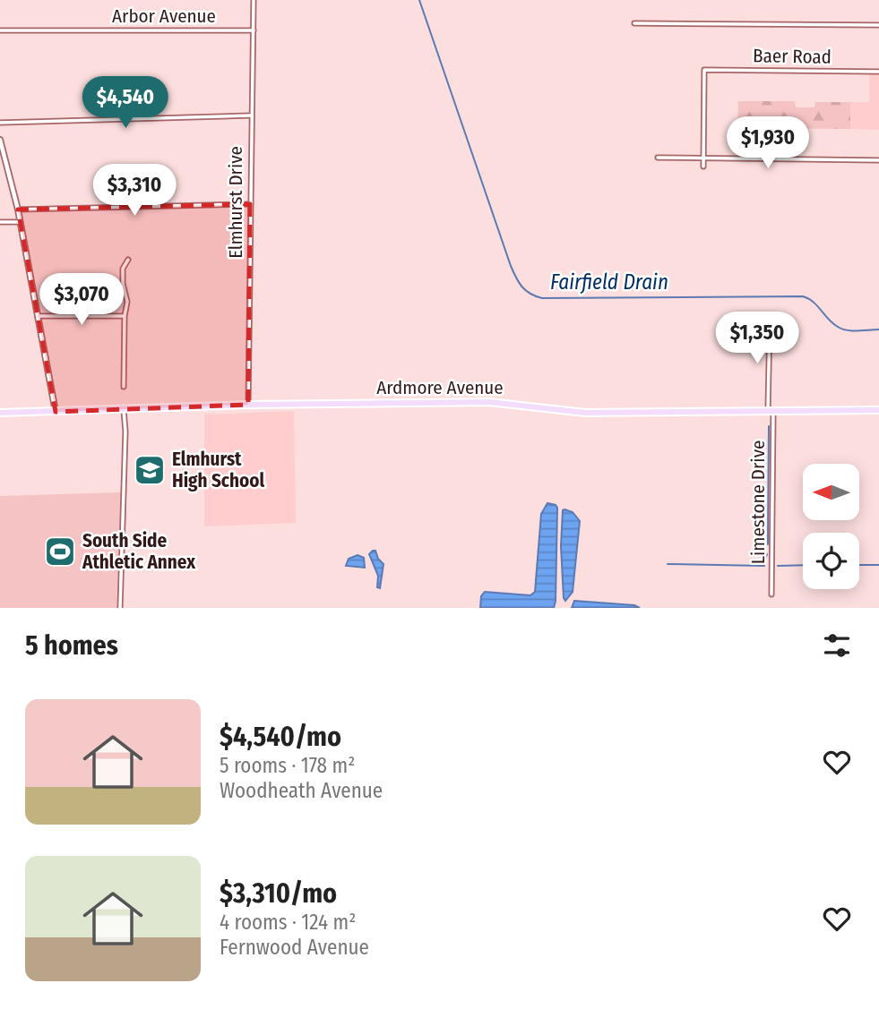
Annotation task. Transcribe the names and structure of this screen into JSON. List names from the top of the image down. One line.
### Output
{"streets":{"main road":["Ardmore Avenue"],"street":["Arbor Avenue","Baer Road","Elmhurst Drive","Limestone Drive"]},"crossings":[["Arbor Avenue","Elmhurst Drive"],["Elmhurst Drive","Ardmore Avenue"],["Ardmore Avenue","Limestone Drive"]],"water":["Fairfield Drain"],"places":{"school or university":["Elmhurst High School"],"sports":["South Side Athletic Annex"]},"north":"left","page":{"price":["$4,540","$1,930","$3,310","$3,070","$1,350"],"heading":"5 homes","list":[{"name":"$4,540/mo","note":"5 rooms · 178 m² · Woodheath Avenue"},{"name":"$3,310/mo","note":"4 rooms · 124 m² · Fernwood Avenue"}]}}
